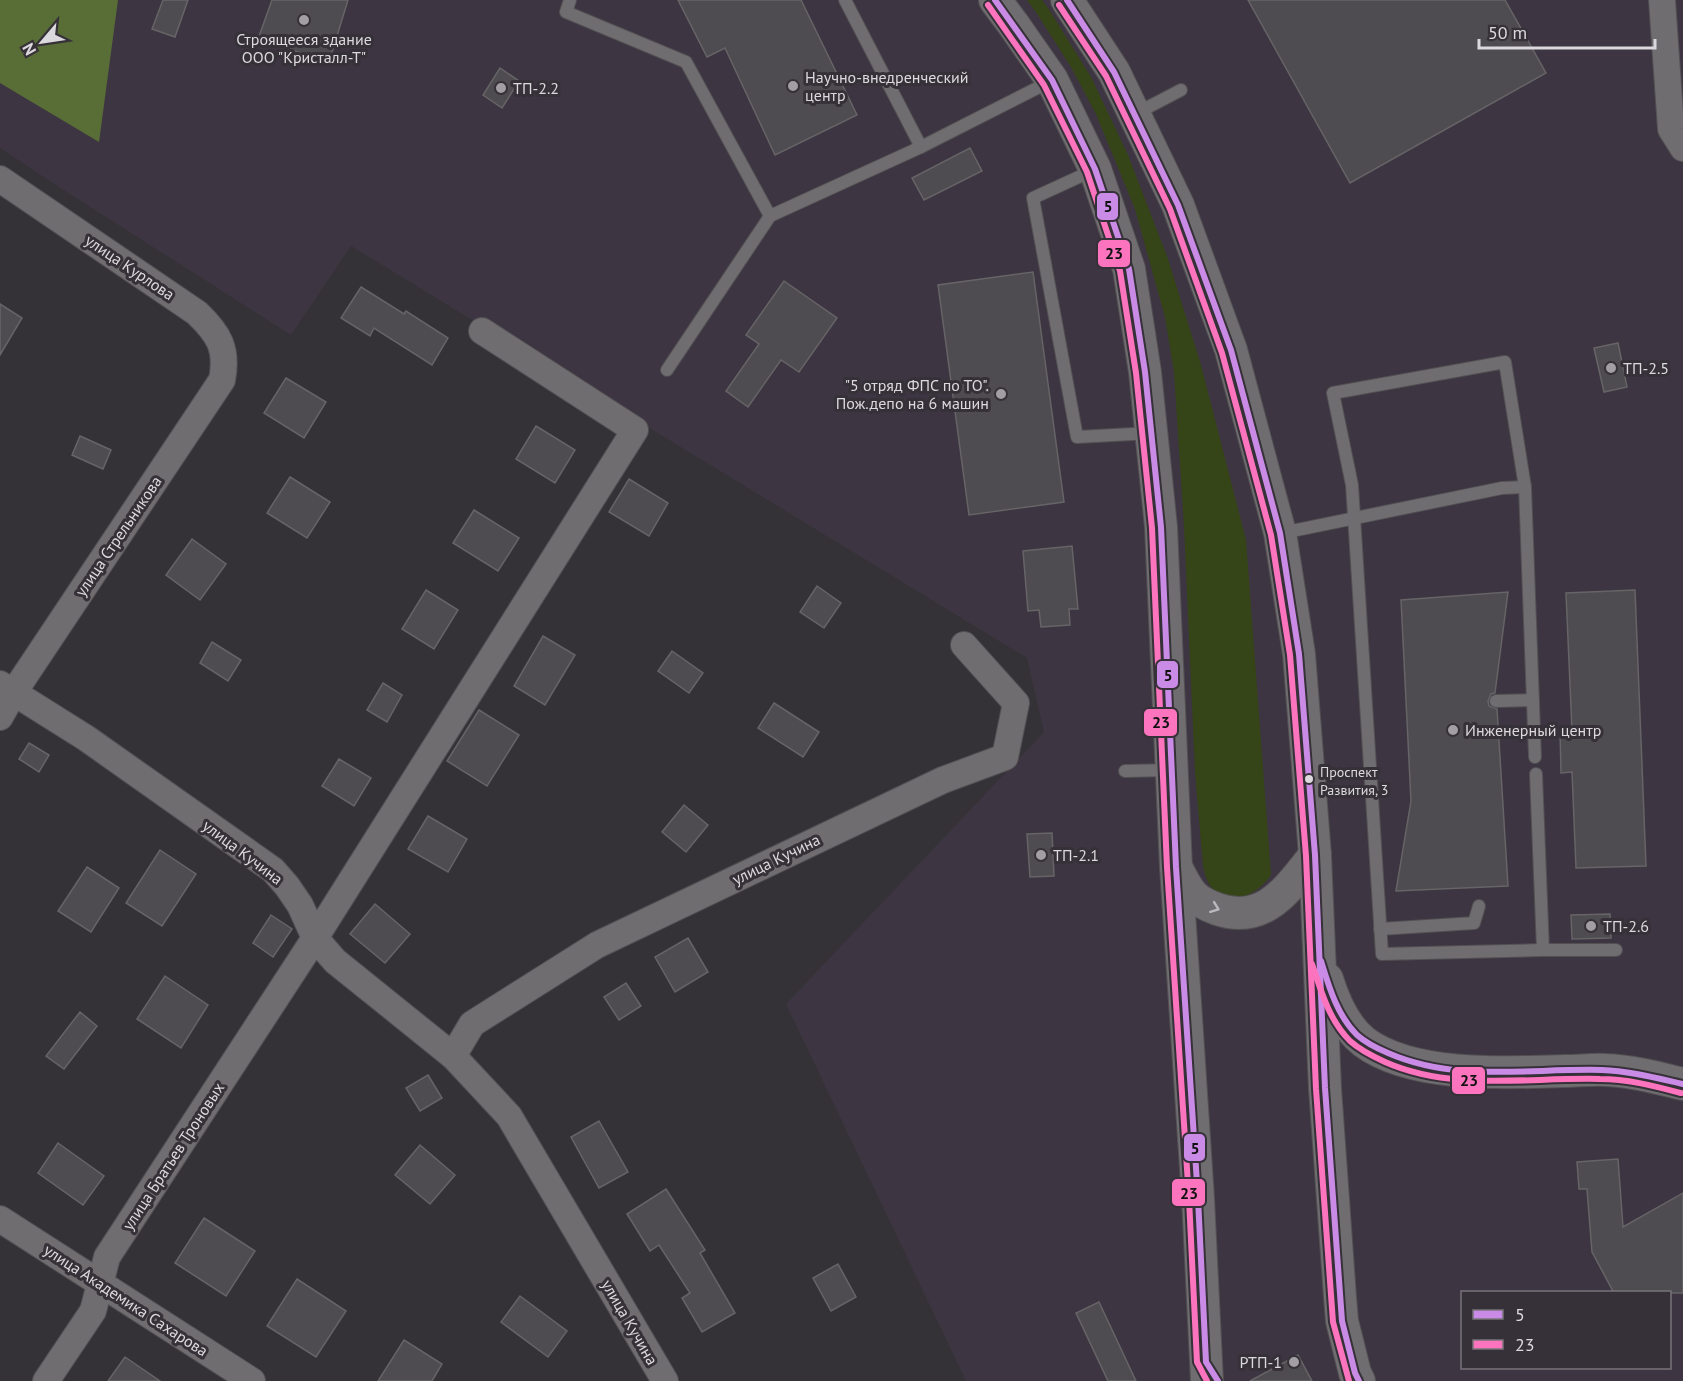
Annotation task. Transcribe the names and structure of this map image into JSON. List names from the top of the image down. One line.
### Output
{"streets":{"street":["улица Курлова","улица Стрельникова","улица Кучина","улица Братьев Троновых","улица Академика Сахарова"]},"crossings":[["улица Курлова","улица Стрельникова"],["улица Стрельникова","улица Кучина"],["улица Кучина","улица Братьев Троновых"],["улица Братьев Троновых","улица Академика Сахарова"]],"places":["Строящееся здание ООО \"Кристалл-Т\"","Научно-внедренческий центр","ТП-2.2","ТП-2.5","\"5 отряд ФПС по ТО\". Пож.депо на 6 машин","Инженерный центр","Проспект Развития, 3","ТП-2.1","ТП-2.6","РТП-1"],"lines":["transit line 5","transit line 23"],"legend":["5","23"],"scale_bar":"50 m","north":"bottom left"}
